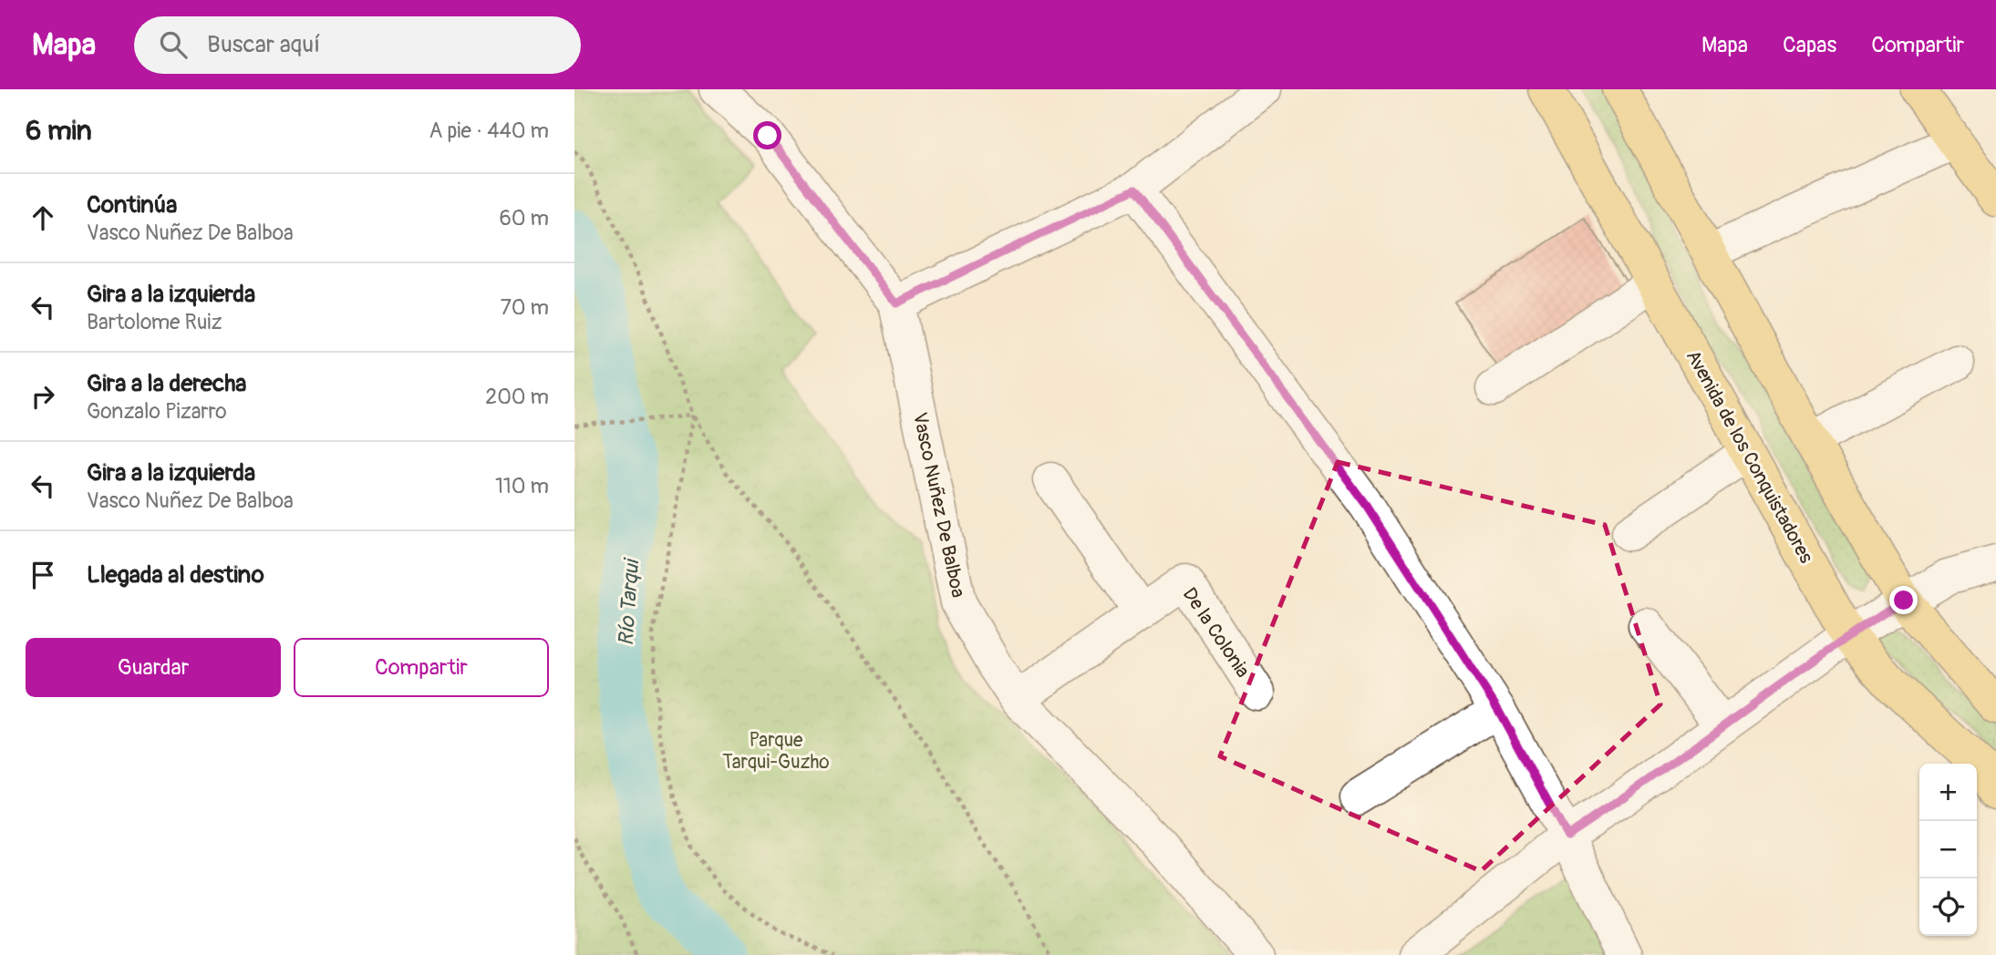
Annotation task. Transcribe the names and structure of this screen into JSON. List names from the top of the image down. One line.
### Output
{"streets":{"main road":["Avenida de los Conquistadores"],"street":["Vasco Nuñez De Balboa","De la Colonia"]},"crossings":[["Vasco Nuñez De Balboa","De la Colonia"]],"water":["Río Tarqui"],"parks":["Parque Tarqui-Guzho"],"page":{"header":"Mapa","search":"Buscar aquí","nav":["Mapa","Capas","Compartir"],"heading":["6 min","A pie · 440 m"],"list":[["Continúa","Vasco Nuñez De Balboa","60 m"],["Gira a la izquierda","Bartolome Ruiz","70 m"],["Gira a la derecha","Gonzalo Pizarro","200 m"],["Gira a la izquierda","Vasco Nuñez De Balboa","110 m"],"Llegada al destino"],"buttons":["Guardar","Compartir"],"map_buttons":["+","−"]}}
